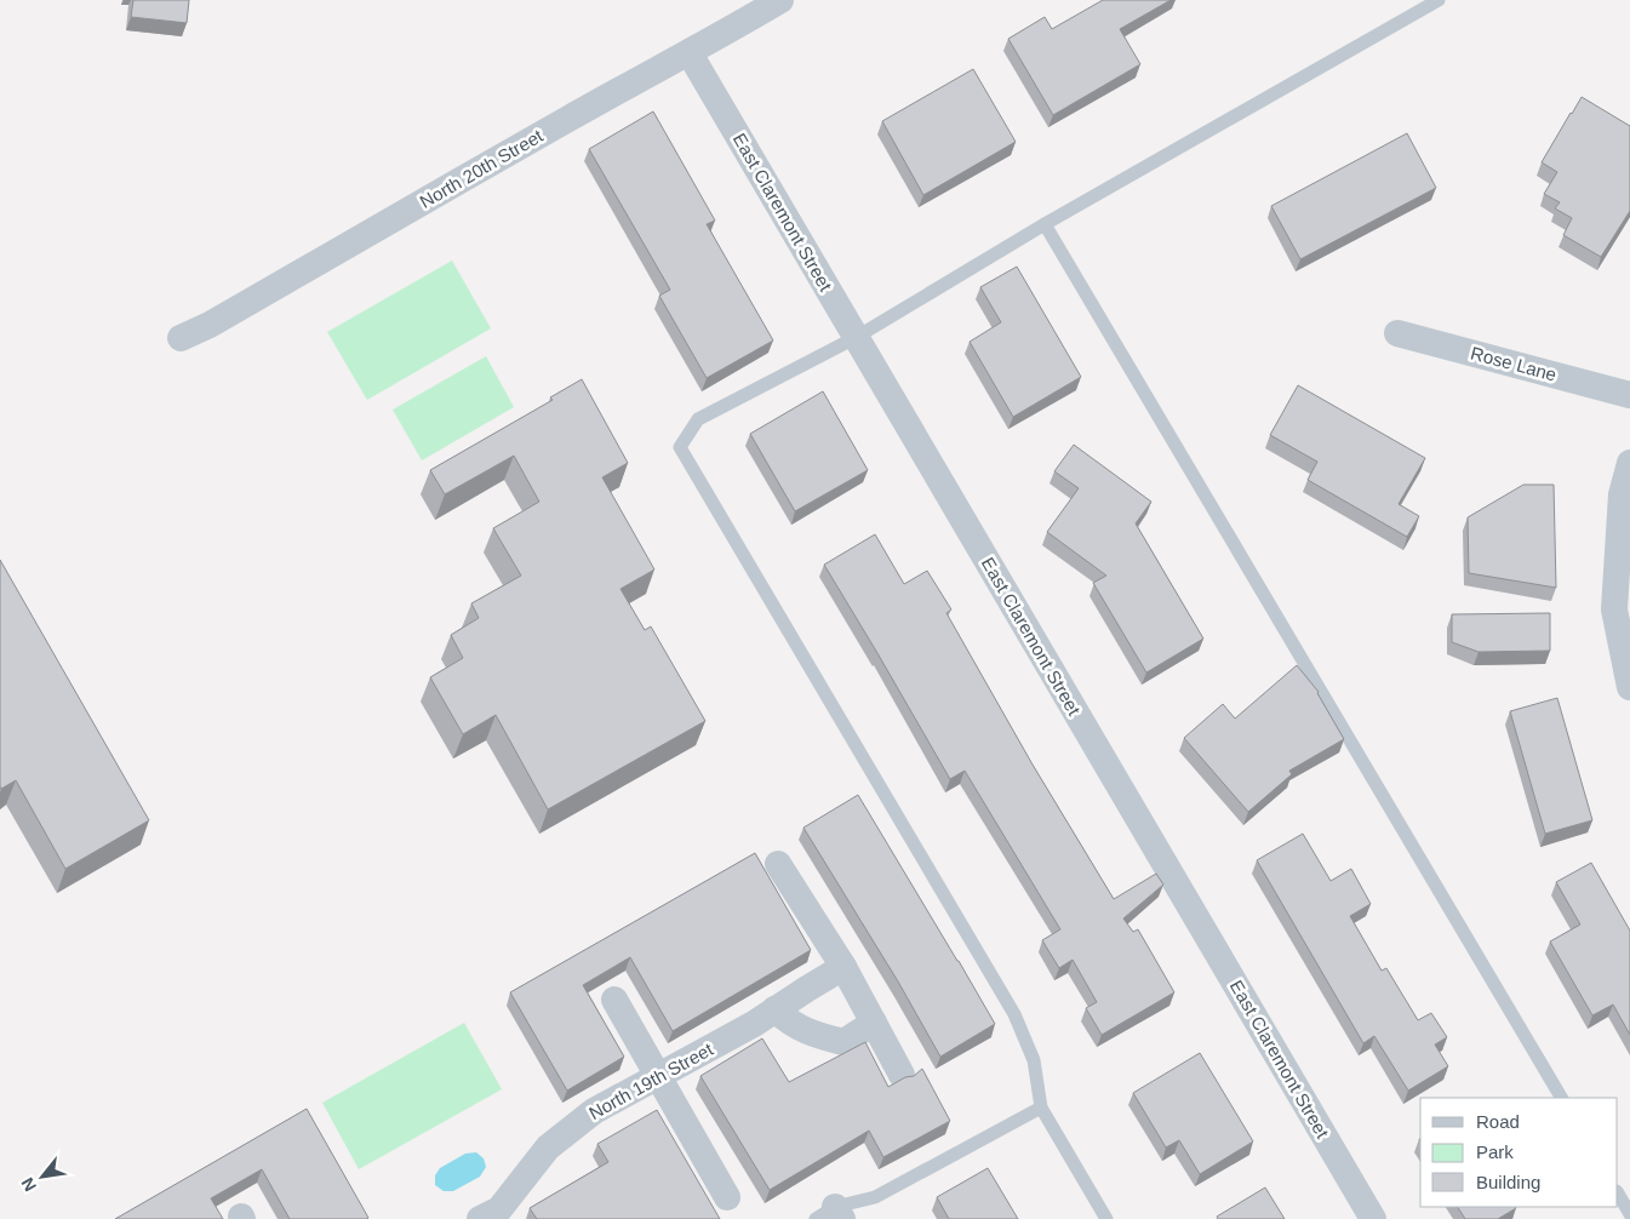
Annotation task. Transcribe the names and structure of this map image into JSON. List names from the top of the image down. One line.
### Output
{"streets":{"street":["North 20th Street","East Claremont Street","Rose Lane","North 19th Street"]},"crossings":[["North 20th Street","East Claremont Street"]],"legend":["Road","Park","Building"],"north":"bottom left"}
